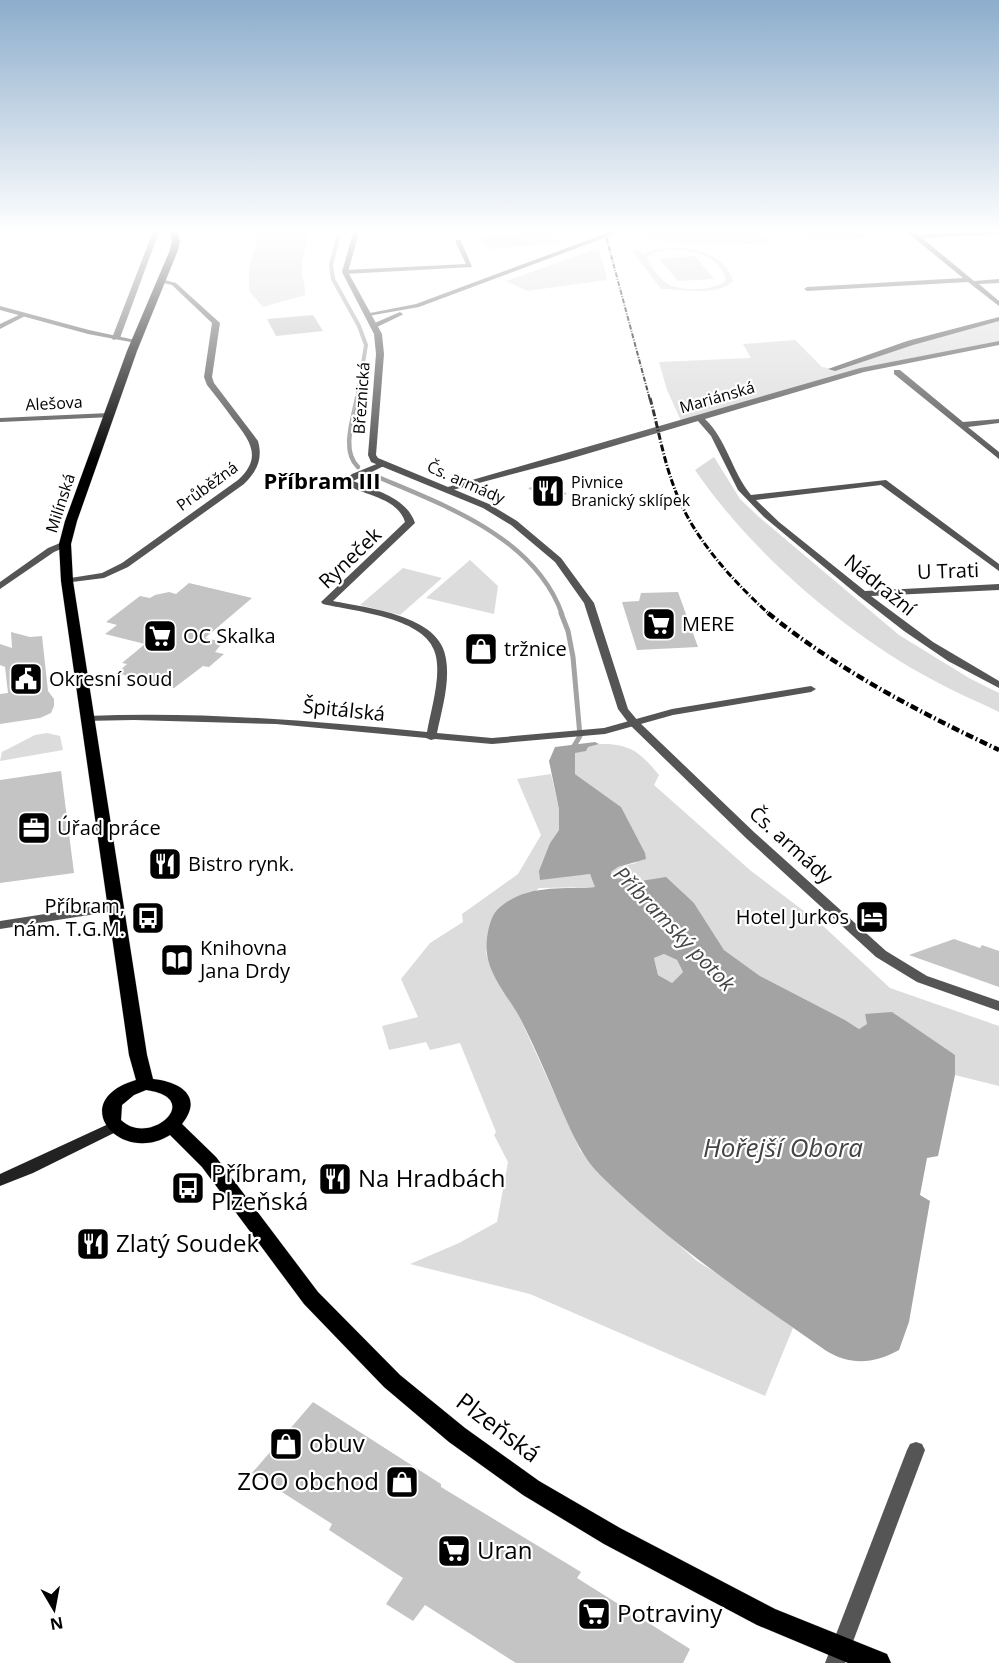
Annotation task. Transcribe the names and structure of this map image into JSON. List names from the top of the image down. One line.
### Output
{"streets":{"main road":["Milínská","Plzeňská"],"street":["Mariánská","Březnická","Alešova","Čs. armády","Průběžná","Ryneček","U Trati","Nádražní","Špitálská"]},"crossings":[["Mariánská","Čs. armády"],["Mariánská","Nádražní"],["Březnická","Čs. armády"],["Březnická","Ryneček"],["Alešova","Milínská"],["Čs. armády","Ryneček"],["Čs. armády","Špitálská"],["Průběžná","Milínská"],["Milínská","Špitálská"],["Milínská","Plzeňská"],["Ryneček","Špitálská"],["U Trati","Nádražní"]],"districts":["Příbram III"],"water":["Příbramský potok","Hořejší Obora"],"places":{"restaurant":["Pivnice Branický sklípek","Bistro rynk.","Na Hradbách","Zlatý Soudek"],"supermarket":["MERE","OC Skalka","Uran","Potraviny"],"shop":["tržnice","obuv","ZOO obchod"],"public building":["Okresní soud"],"office":["Úřad práce"],"hotel":["Hotel Jurkos"],"bus stop":["Příbram, nám. T.G.M.","Příbram, Plzeňská"],"library":["Knihovna Jana Drdy"]},"north":"bottom"}
